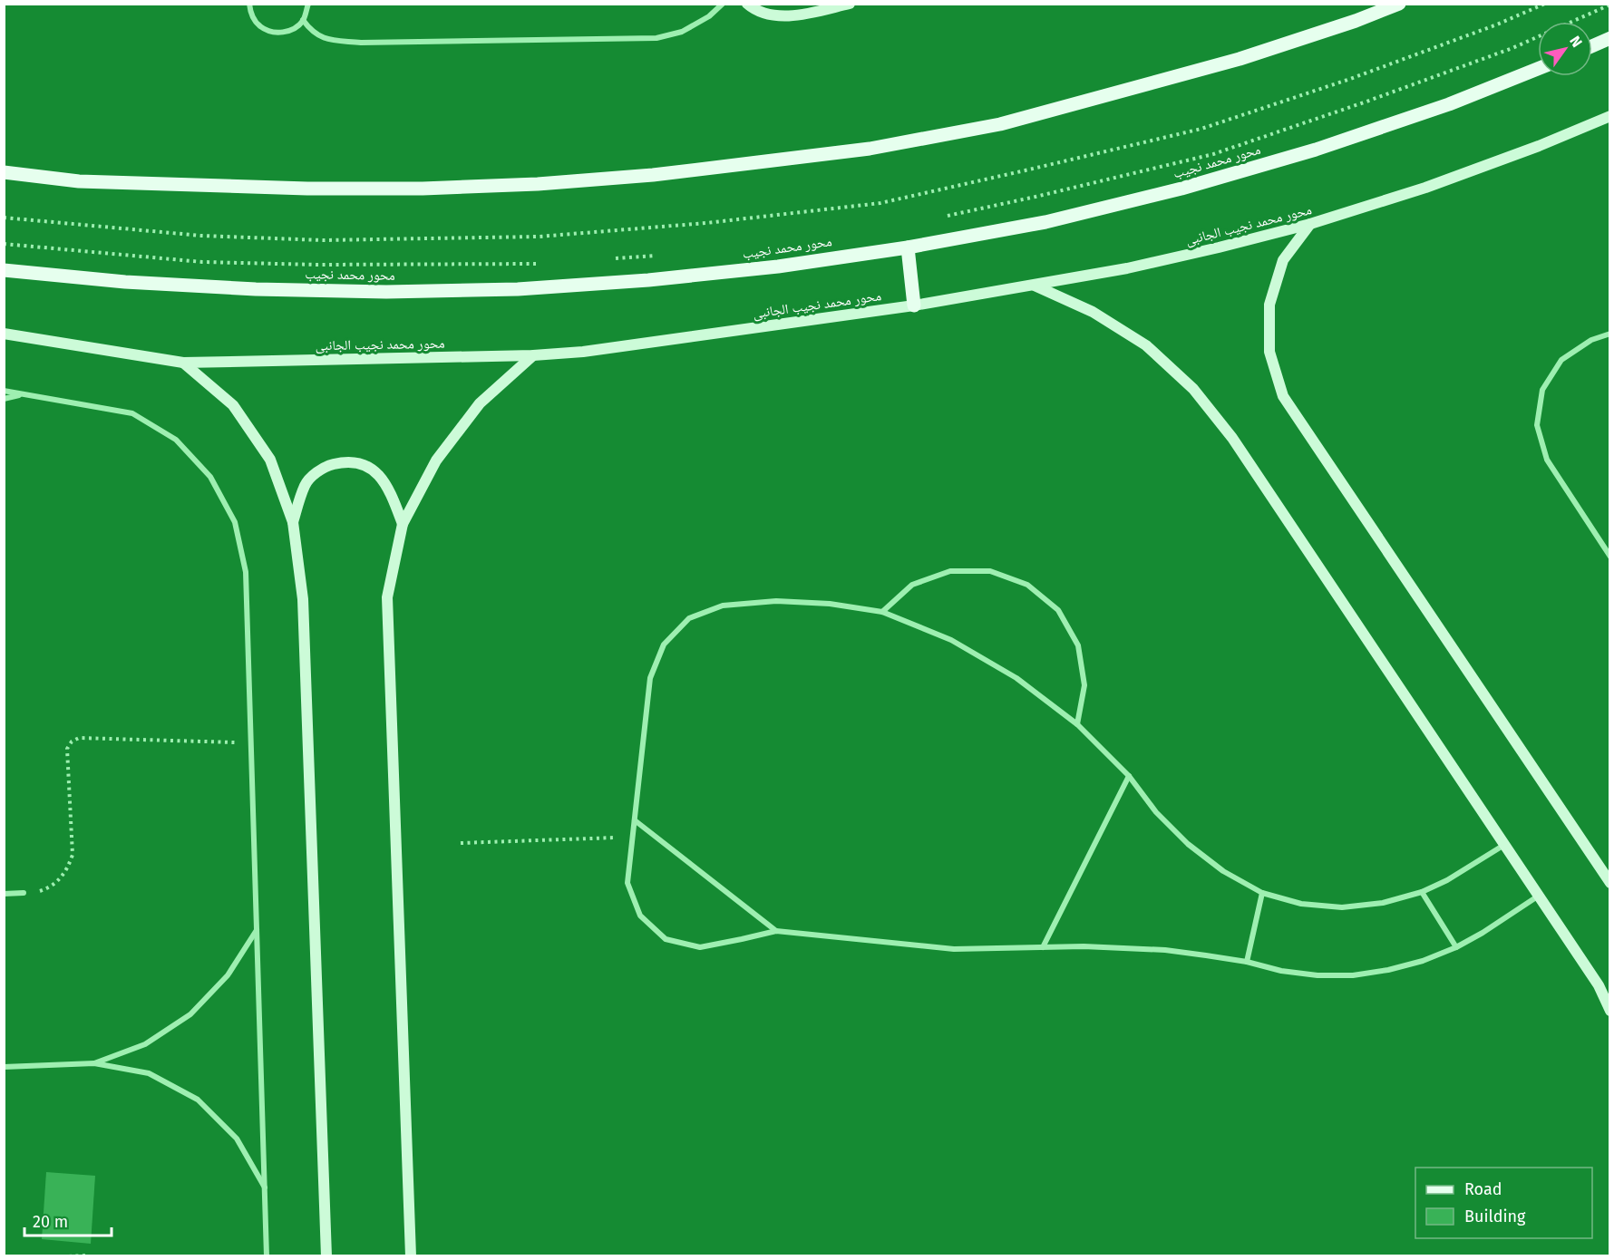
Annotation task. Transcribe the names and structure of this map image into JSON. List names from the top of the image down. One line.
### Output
{"streets":{"main road":["محور محمد نجيب"],"street":["محور محمد نجيب الجانبى"]},"legend":["Road","Building"],"scale_bar":"20 m","north":"top right"}
